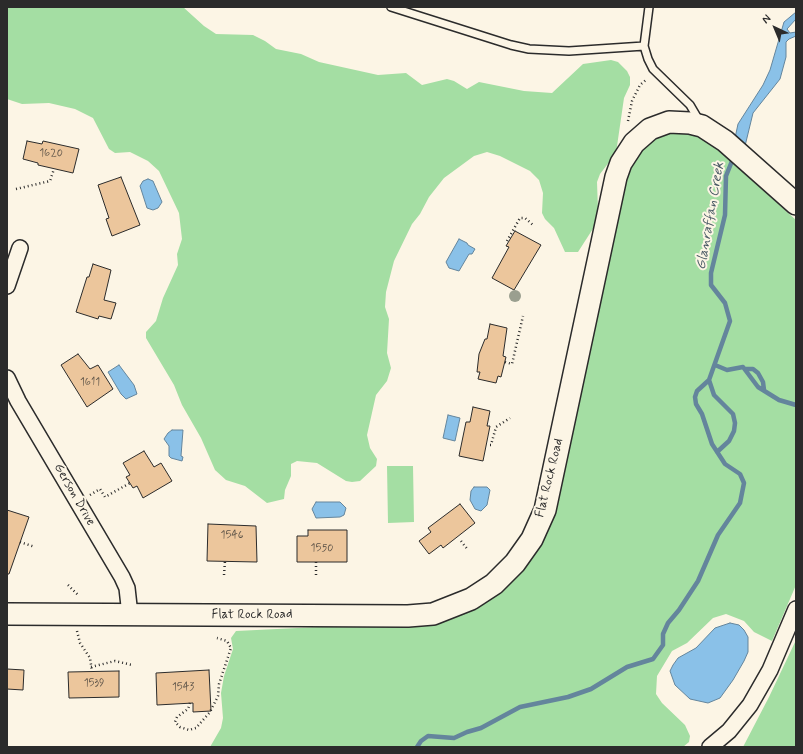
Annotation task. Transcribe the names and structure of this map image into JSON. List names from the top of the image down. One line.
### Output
{"streets":{"street":["Flat Rock Road","Gerson Drive"]},"crossings":[["Flat Rock Road","Gerson Drive"]],"water":["Glanraffan Creek"],"house_numbers":["1620","1611","1546","1550","1539","1543"],"north":"top left"}
